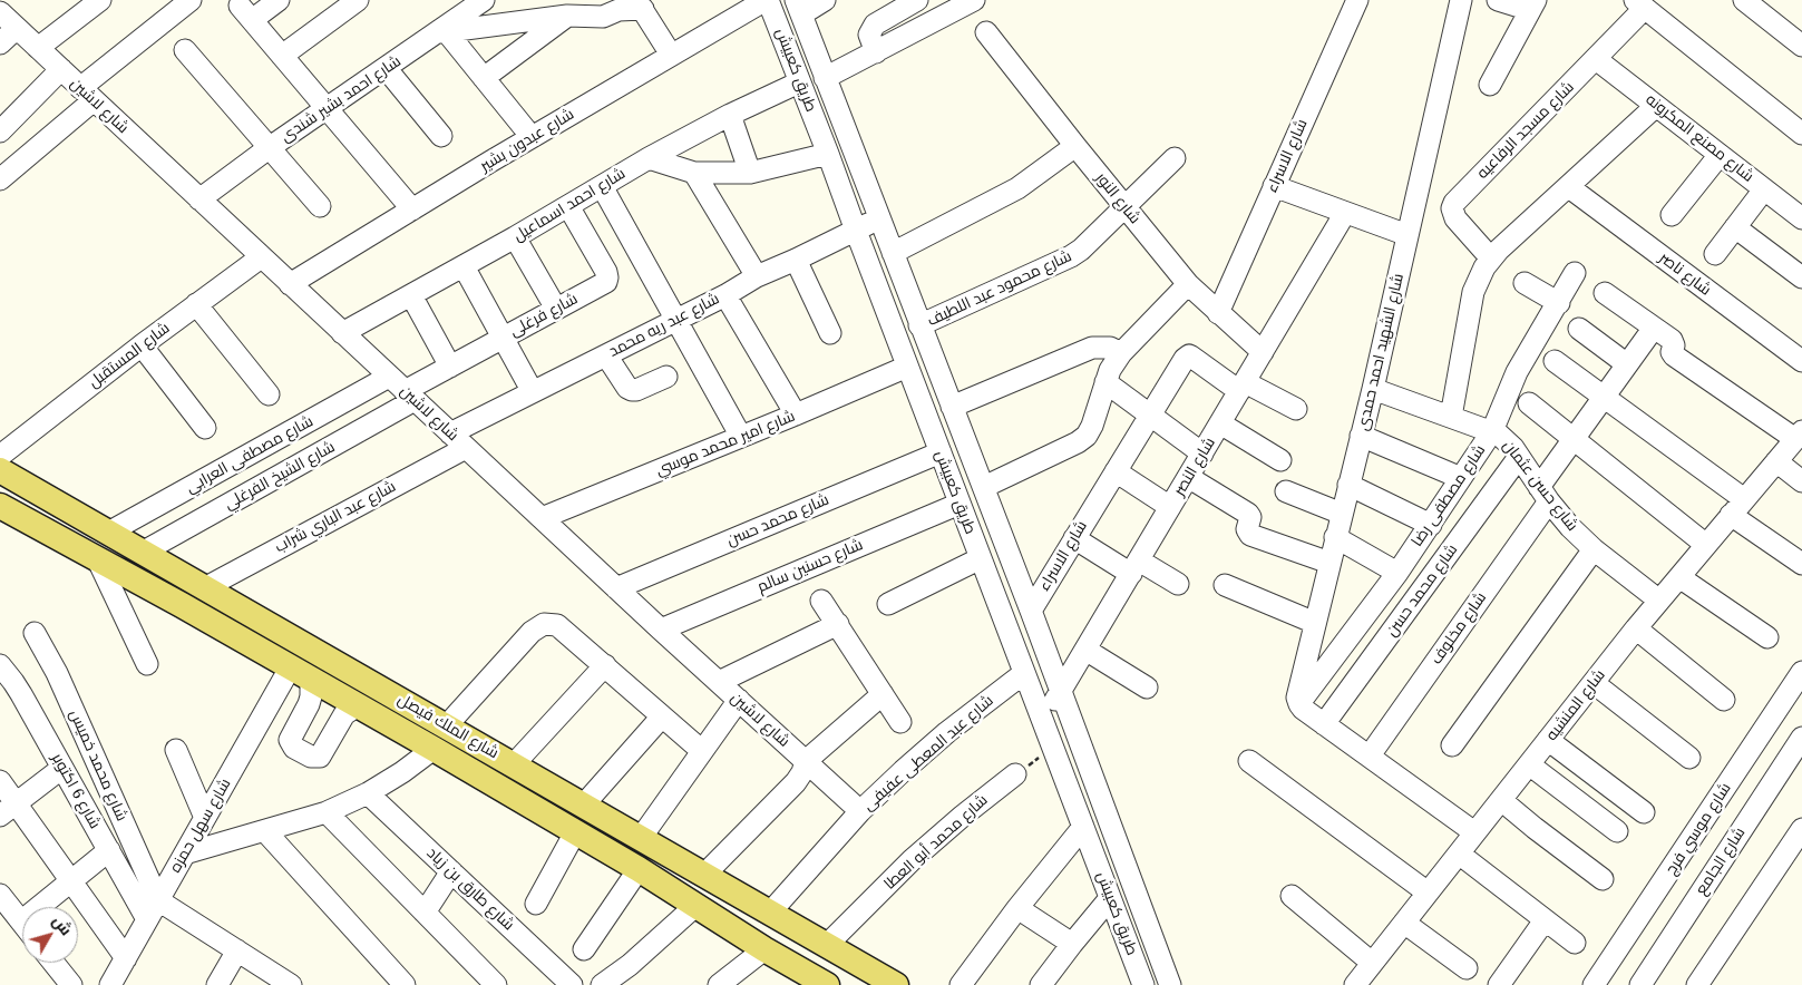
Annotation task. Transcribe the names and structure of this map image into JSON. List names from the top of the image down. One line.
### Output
{"streets":{"main road":["شارع الملك فيصل"],"street":["طريق كعبيش","شارع احمد بشير شندى","شارع لاشين","شارع مسجد الرفاعيه","شارع مصنع المكرونه","شارع عبدون بشير","شارع الاسراء","شارع النور","شارع احمد اسماعيل","شارع ناصر","شارع محمود عبد اللطيف","شارع فرغلى","شارع عبد ريه محمد","شارع الشهيد احمد حمدى","شارع المستقبل","شارع امير محمد موسي","شارع مصطفى العرابي","شارع النصر","شارع الشيخ الفرغلي","شارع حسن عثمان","شارع مصطفى رضا","شارع عبد الباري شراب","شارع محمد حسن","شارع حسنين سالم","شارع مخلوف","شارع المنشيه","شارع عبد المعطى عفيفى","شارع محمد خميس","شارع 6 اكتوبر","شارع سهل حمزه","شارع موسي فرج","شارع محمد أبو العطا","شارع الجامع","شارع طارق بن زياد"]},"crossings":[["طريق كعبيش","شارع عبدون بشير"],["طريق كعبيش","شارع الاسراء"],["طريق كعبيش","شارع احمد اسماعيل"],["طريق كعبيش","شارع محمود عبد اللطيف"],["طريق كعبيش","شارع عبد ريه محمد"],["طريق كعبيش","شارع امير محمد موسي"],["طريق كعبيش","شارع النصر"],["طريق كعبيش","شارع محمد حسن"],["طريق كعبيش","شارع حسنين سالم"],["طريق كعبيش","شارع عبد المعطى عفيفى"],["شارع احمد بشير شندى","شارع لاشين"],["شارع لاشين","شارع عبدون بشير"],["شارع لاشين","شارع احمد اسماعيل"],["شارع لاشين","شارع فرغلى"],["شارع لاشين","شارع عبد ريه محمد"],["شارع لاشين","شارع المستقبل"],["شارع لاشين","شارع امير محمد موسي"],["شارع لاشين","شارع مصطفى العرابي"],["شارع لاشين","شارع الشيخ الفرغلي"],["شارع لاشين","شارع عبد الباري شراب"],["شارع لاشين","شارع محمد حسن"],["شارع لاشين","شارع حسنين سالم"],["شارع لاشين","شارع عبد المعطى عفيفى"],["شارع مسجد الرفاعيه","شارع مصنع المكرونه"],["شارع الاسراء","شارع النور"],["شارع الاسراء","شارع النصر"],["شارع النور","شارع محمود عبد اللطيف"],["شارع النور","شارع النصر"],["شارع احمد اسماعيل","شارع فرغلى"],["شارع فرغلى","شارع الشيخ الفرغلي"],["شارع الشهيد احمد حمدى","شارع حسن عثمان"],["شارع الشهيد احمد حمدى","شارع مصطفى رضا"],["شارع مصطفى العرابي","شارع الملك فيصل"],["شارع الشيخ الفرغلي","شارع الملك فيصل"],["شارع حسن عثمان","شارع مصطفى رضا"],["شارع حسن عثمان","شارع محمد حسن"],["شارع حسن عثمان","شارع مخلوف"],["شارع حسن عثمان","شارع المنشيه"],["شارع عبد الباري شراب","شارع الملك فيصل"],["شارع الملك فيصل","شارع عبد المعطى عفيفى"],["شارع الملك فيصل","شارع سهل حمزه"],["شارع الملك فيصل","شارع محمد أبو العطا"],["شارع محمد خميس","شارع سهل حمزه"],["شارع 6 اكتوبر","شارع سهل حمزه"]],"north":"top right"}
